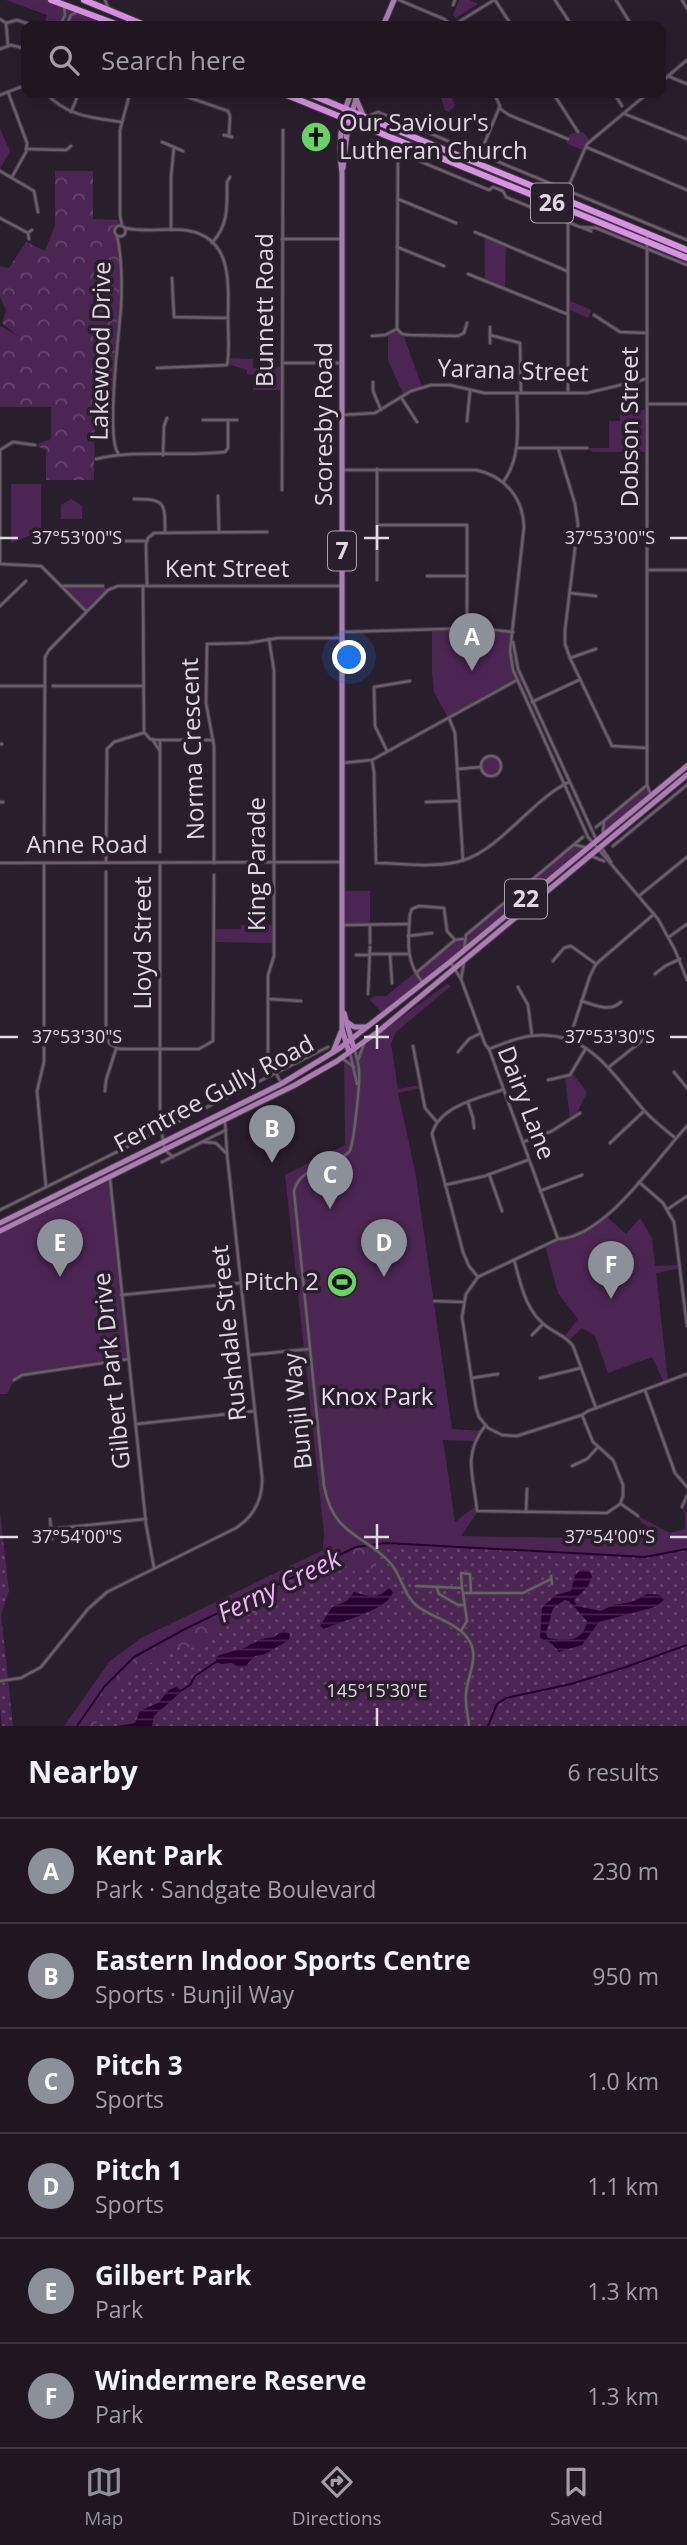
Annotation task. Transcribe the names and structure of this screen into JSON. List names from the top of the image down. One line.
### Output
{"streets":{"highway":["26"],"main road":["Scoresby Road","7","22","Ferntree Gully Road"],"street":["Bunnett Road","Lakewood Drive","Yarana Street","Dobson Street","Kent Street","Norma Crescent","Anne Road","King Parade","Lloyd Street","Dairy Lane","Rushdale Street","Gilbert Park Drive","Bunjil Way"]},"crossings":[["26","Scoresby Road"],["26","Dobson Street"],["Yarana Street","Scoresby Road"],["Yarana Street","Dobson Street"],["Scoresby Road","7"],["Scoresby Road","Kent Street"],["Scoresby Road","Norma Crescent"],["Scoresby Road","Anne Road"],["Scoresby Road","Ferntree Gully Road"],["Dobson Street","Ferntree Gully Road"],["7","Ferntree Gully Road"],["7","Bunjil Way"],["Norma Crescent","Anne Road"],["Norma Crescent","King Parade"],["Anne Road","King Parade"],["Anne Road","Lloyd Street"],["King Parade","Ferntree Gully Road"],["Lloyd Street","Ferntree Gully Road"],["Ferntree Gully Road","Dairy Lane"],["Ferntree Gully Road","Rushdale Street"],["Ferntree Gully Road","Gilbert Park Drive"],["Ferntree Gully Road","Bunjil Way"]],"water":["Ferny Creek"],"parks":["Knox Park"],"places":{"church":["Our Saviour's Lutheran Church"],"sports":["Pitch 2"]},"page":{"search":"Search here","pins":["A","B","C","D","E","F"],"heading":["Nearby","6 results"],"list":[{"mark":"A","name":"Kent Park","note":"Park · Sandgate Boulevard","value":"230 m"},{"mark":"B","name":"Eastern Indoor Sports Centre","note":"Sports · Bunjil Way","value":"950 m"},{"mark":"C","name":"Pitch 3","note":"Sports","value":"1.0 km"},{"mark":"D","name":"Pitch 1","note":"Sports","value":"1.1 km"},{"mark":"E","name":"Gilbert Park","note":"Park","value":"1.3 km"},{"mark":"F","name":"Windermere Reserve","note":"Park","value":"1.3 km"}],"nav":["Map","Directions","Saved"]},"coordinates":["37°53'00\"S","37°53'30\"S","37°54'00\"S","145°15'30\"E"]}
